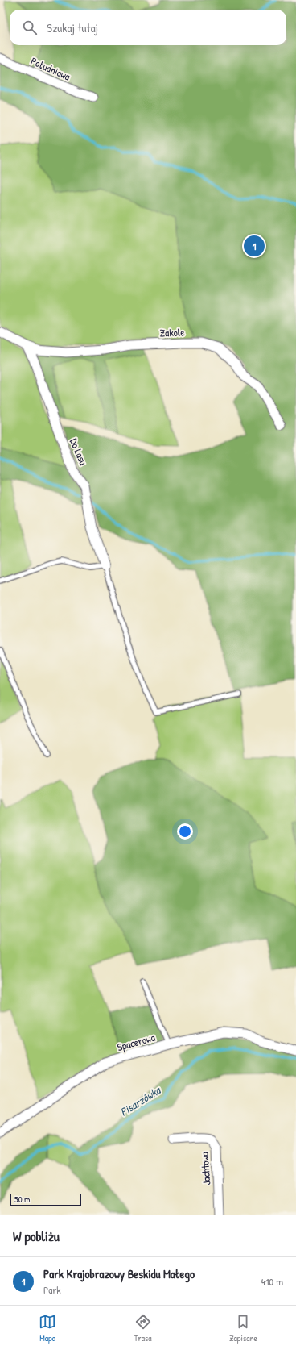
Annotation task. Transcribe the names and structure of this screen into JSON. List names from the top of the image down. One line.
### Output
{"streets":{"street":["Południowa","Zakole","Do Lasu","Spacerowa","Jachtowa"]},"crossings":[["Zakole","Do Lasu"]],"water":["Pisarzówka"],"scale_bar":"50 m","page":{"search":"Szukaj tutaj","pins":"1","scale":"50 m","heading":"W pobliżu","list":[{"mark":"1","name":"Park Krajobrazowy Beskidu Małego","note":"Park","value":"410 m"}],"nav":["Mapa","Trasa","Zapisane"]}}
